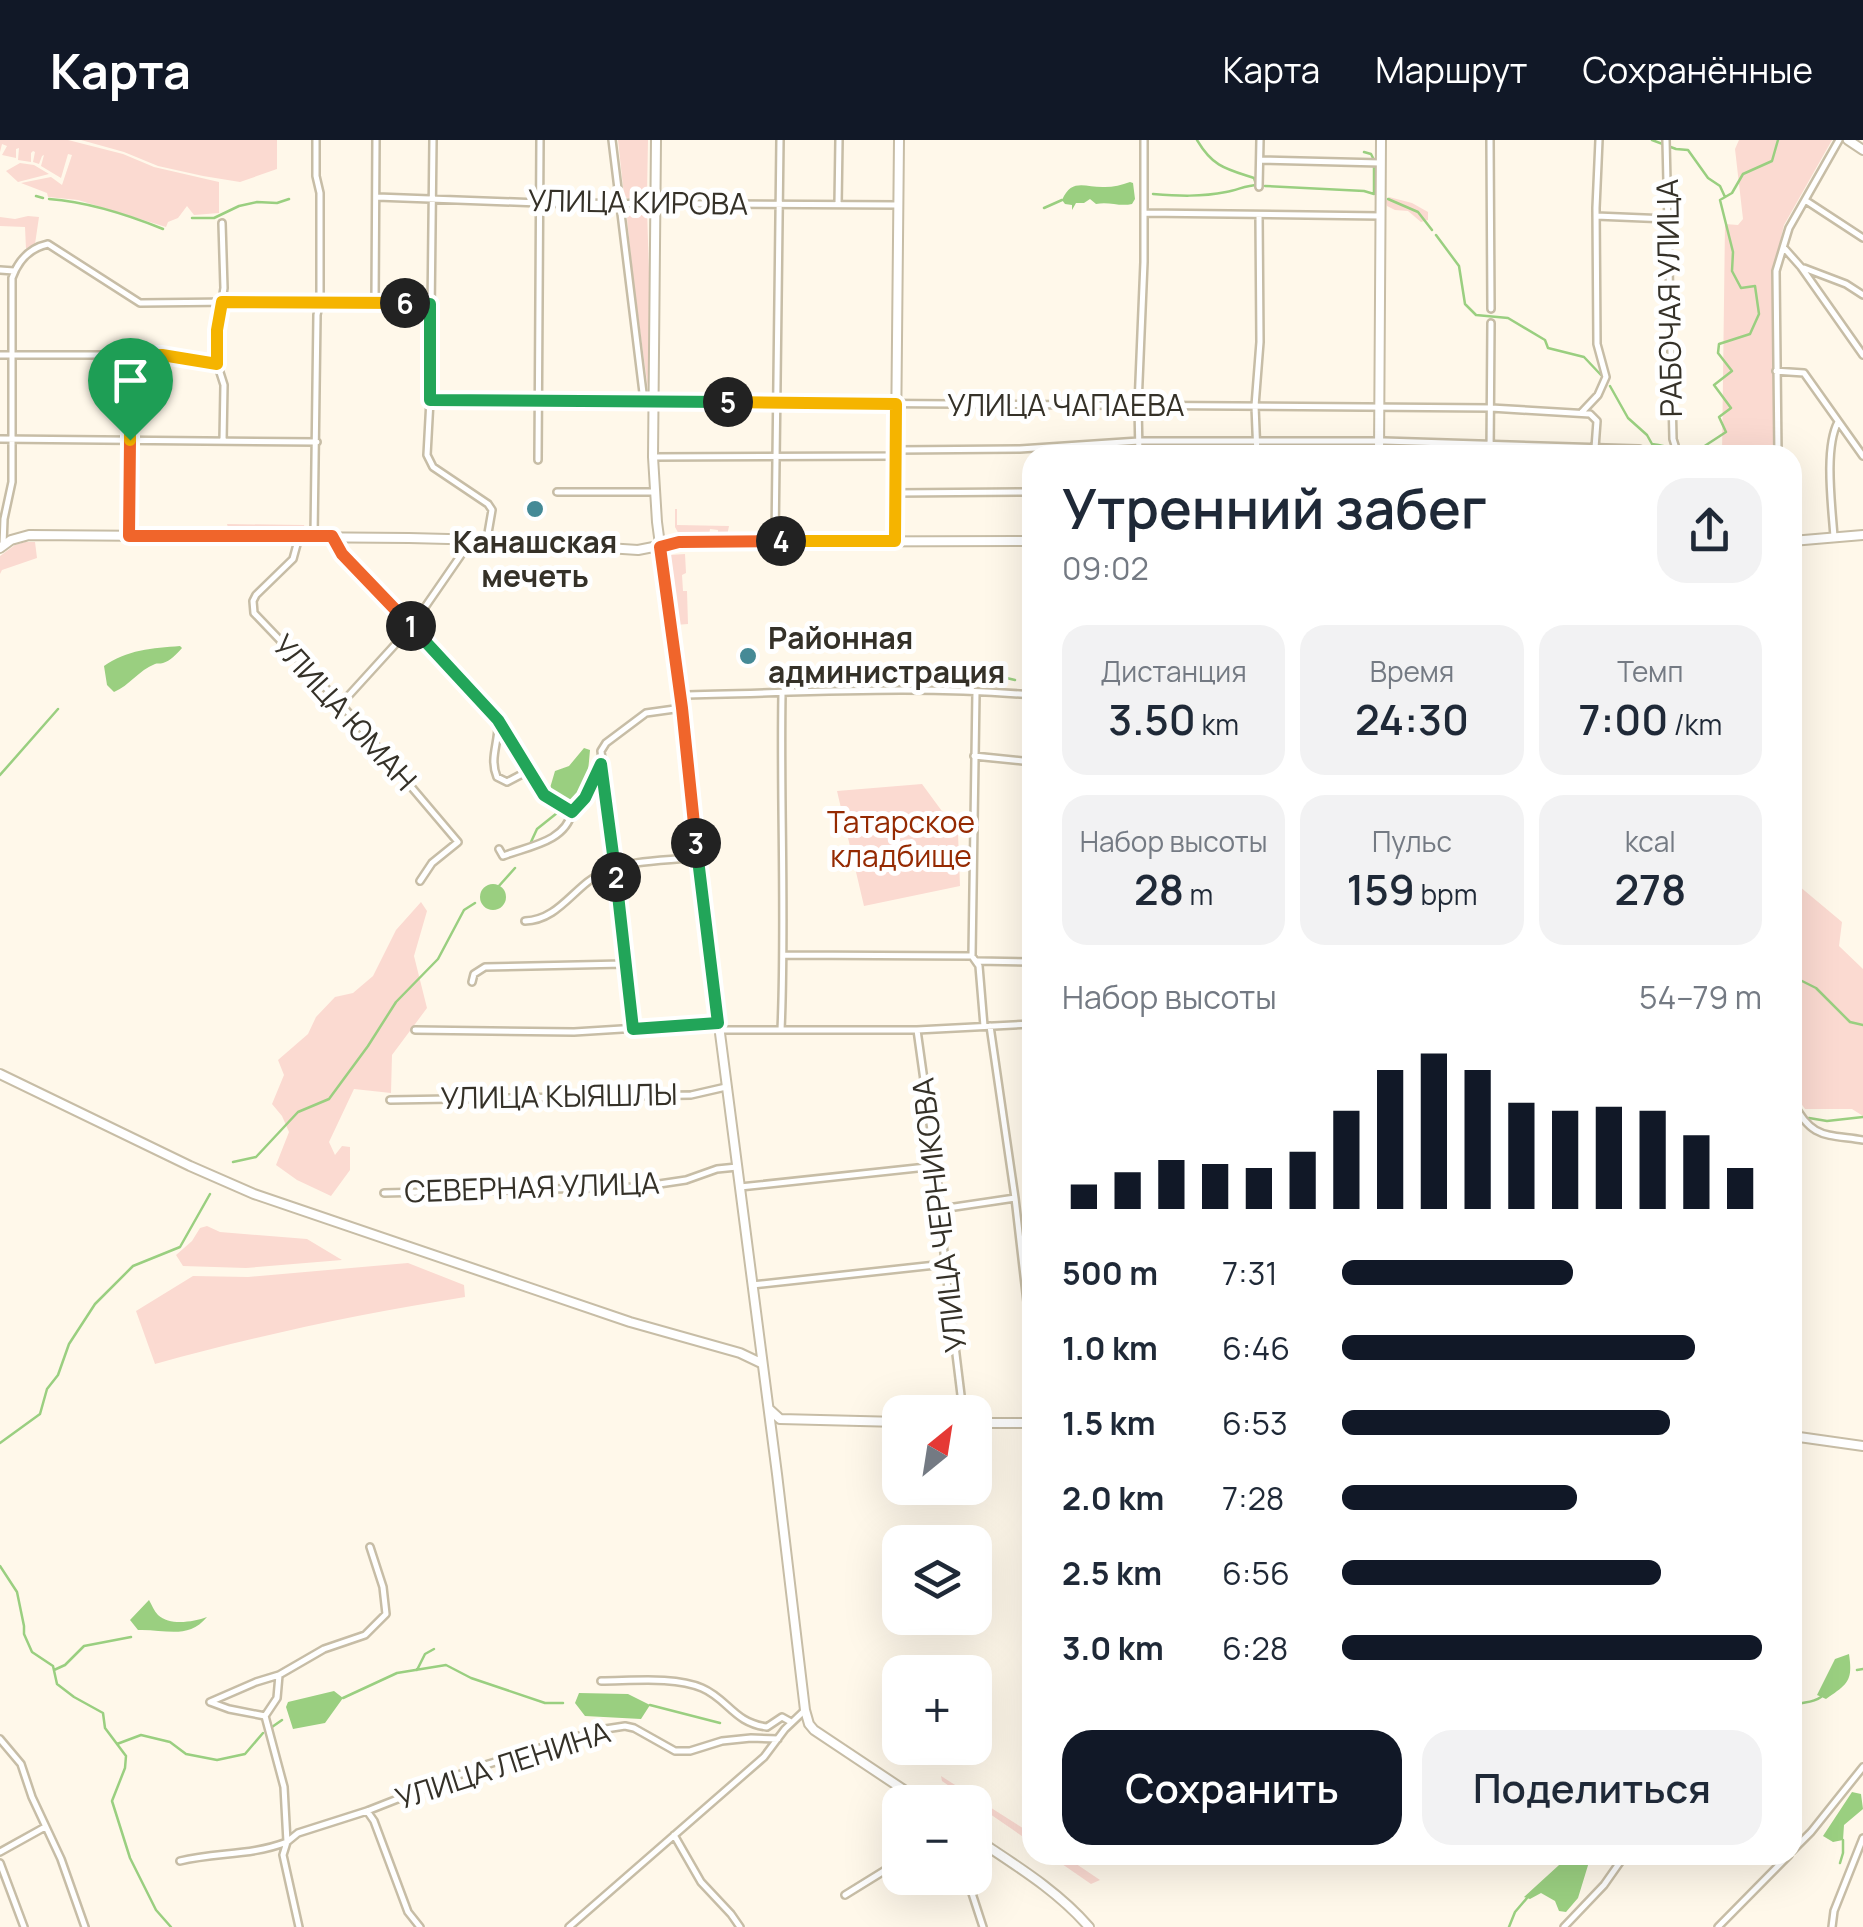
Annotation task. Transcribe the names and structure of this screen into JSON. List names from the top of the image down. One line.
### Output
{"streets":{"street":["УЛИЦА КИРОВА","РАБОЧАЯ УЛИЦА","УЛИЦА ЧАПАЕВА","УЛИЦА ЮМАН","УЛИЦА КЫЯШЛЫ","СЕВЕРНАЯ УЛИЦА","УЛИЦА ЧЕРНИКОВА","УЛИЦА ЛЕНИНА"]},"parks":["Татарское кладбище"],"places":["Канашская мечеть","Районная администрация"],"north":"top right","page":{"header":"Карта","nav":["Карта","Маршрут","Сохранённые"],"pins":["6","5","4","1","3","2"],"heading":["Утренний забег","09:02"],"stats":[["Дистанция","3.50 km"],["Время","24:30"],["Темп","7:00 /km"],["Набор высоты","28 m"],["Пульс","159 bpm"],["kcal","278"]],"chart":["Набор высоты","54–79 m"],"list":[{"name":"500 m","note":"7:31"},{"name":"1.0 km","note":"6:46"},{"name":"1.5 km","note":"6:53"},{"name":"2.0 km","note":"7:28"},{"name":"2.5 km","note":"6:56"},{"name":"3.0 km","note":"6:28"}],"map_buttons":["+","−"],"buttons":["Сохранить","Поделиться"]}}
